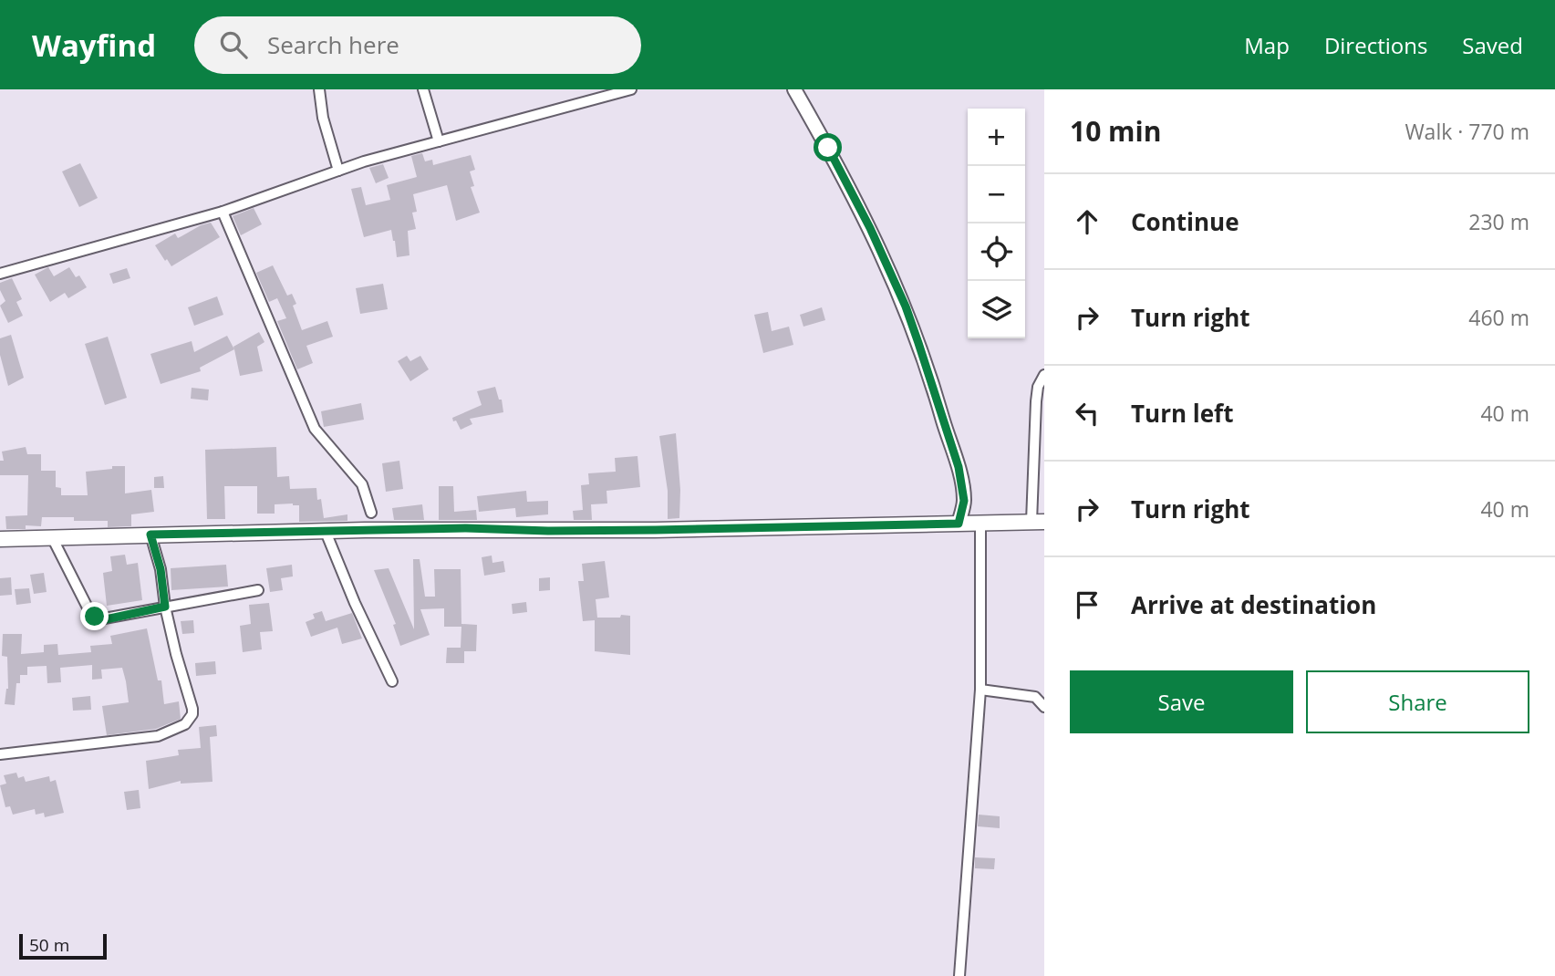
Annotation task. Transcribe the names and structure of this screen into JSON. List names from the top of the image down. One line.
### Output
{"scale_bar":"50 m","page":{"header":"Wayfind","search":"Search here","nav":["Map","Directions","Saved"],"heading":["10 min","Walk · 770 m"],"map_buttons":["+","−"],"list":[["Continue","230 m"],["Turn right","460 m"],["Turn left","40 m"],["Turn right","40 m"],"Arrive at destination"],"buttons":["Save","Share"],"scale":"50 m"}}
